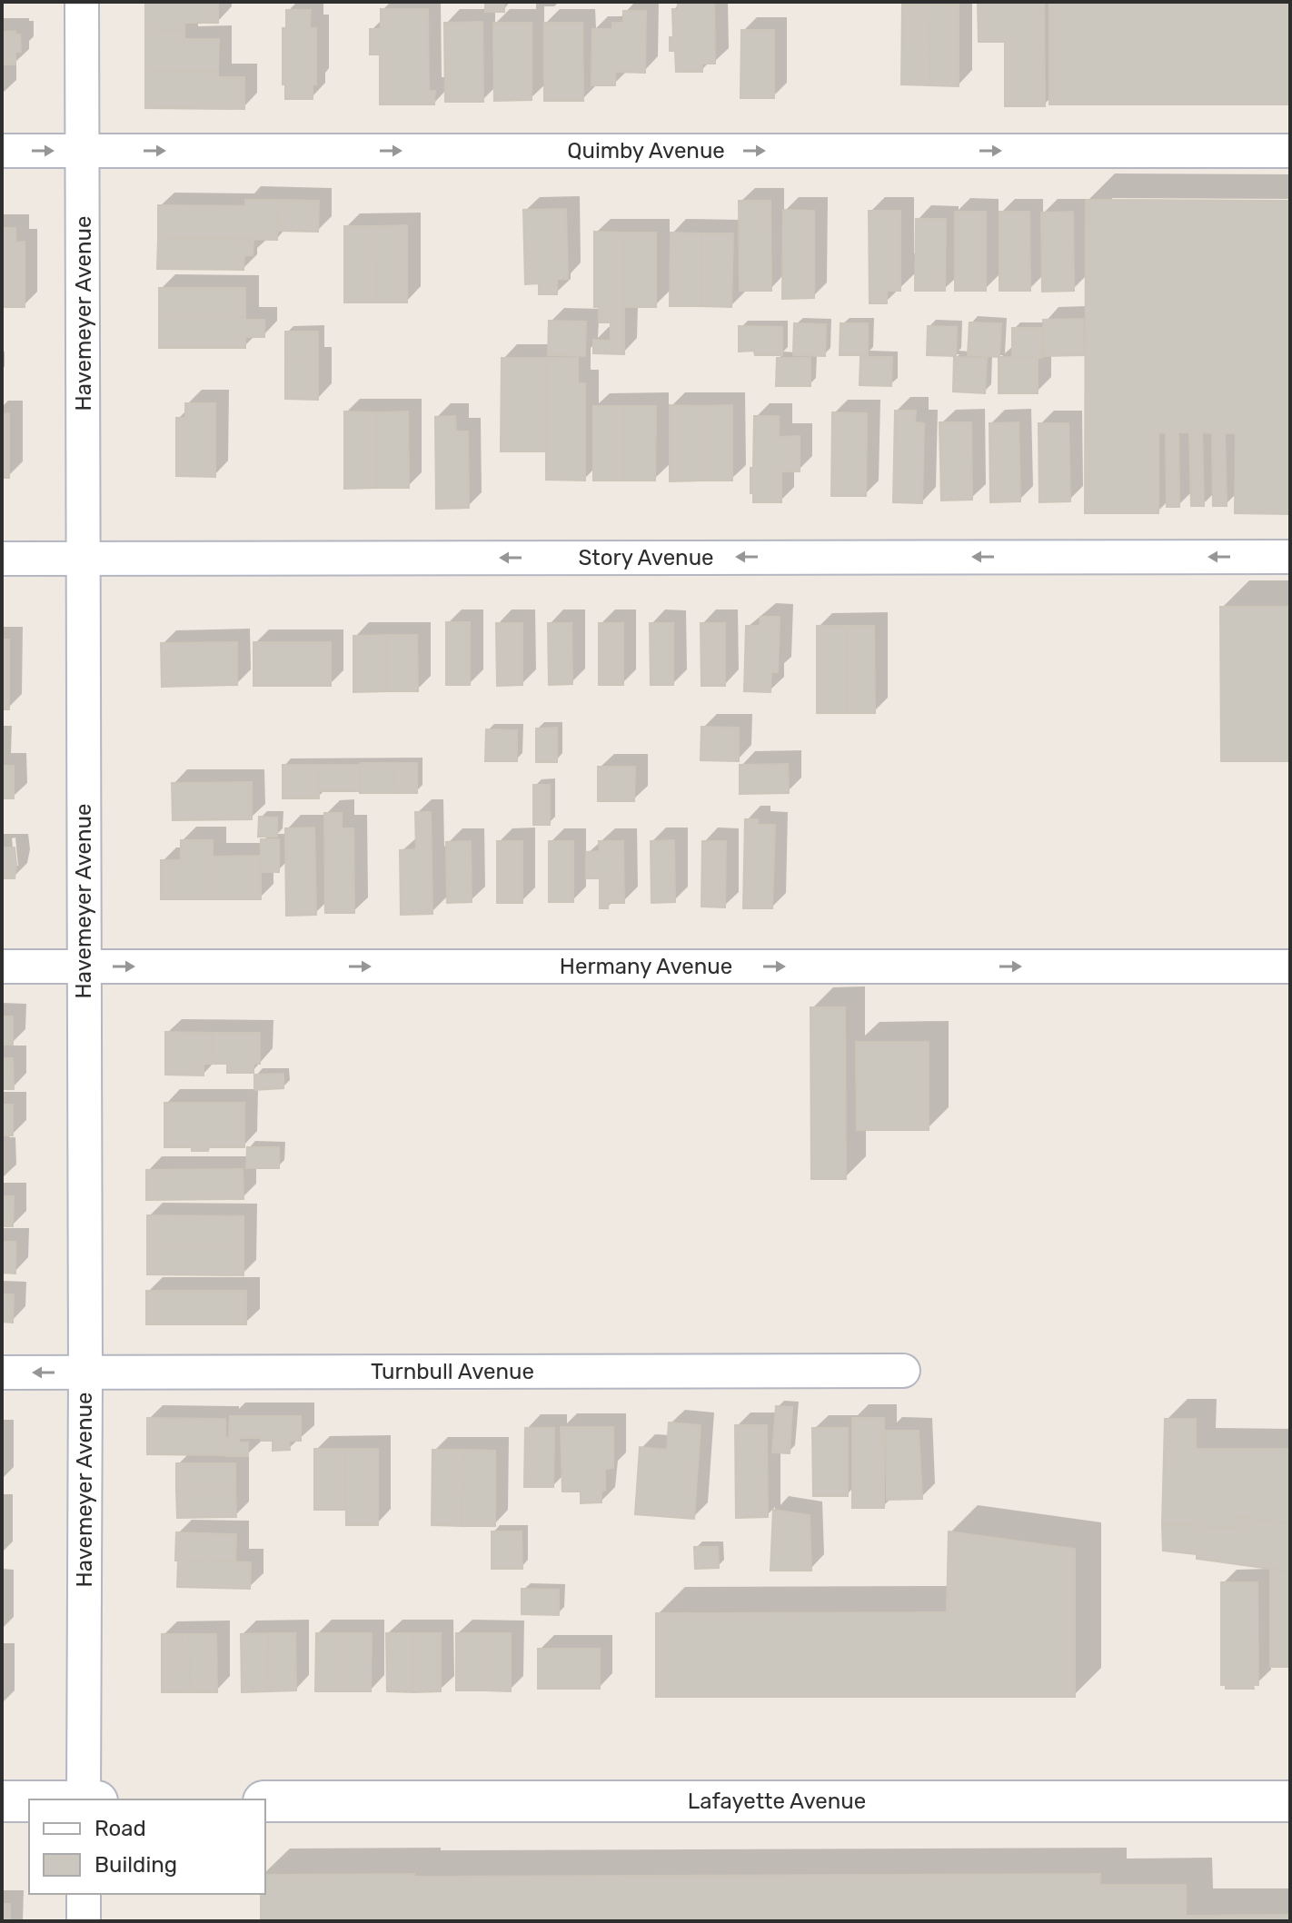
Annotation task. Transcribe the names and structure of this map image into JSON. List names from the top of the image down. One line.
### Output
{"streets":{"street":["Quimby Avenue","Havemeyer Avenue","Story Avenue","Hermany Avenue","Turnbull Avenue","Lafayette Avenue"]},"crossings":[["Quimby Avenue","Havemeyer Avenue"],["Havemeyer Avenue","Story Avenue"],["Havemeyer Avenue","Hermany Avenue"],["Havemeyer Avenue","Turnbull Avenue"]],"one_way":["Quimby Avenue","Story Avenue","Hermany Avenue"],"legend":["Road","Building"]}
